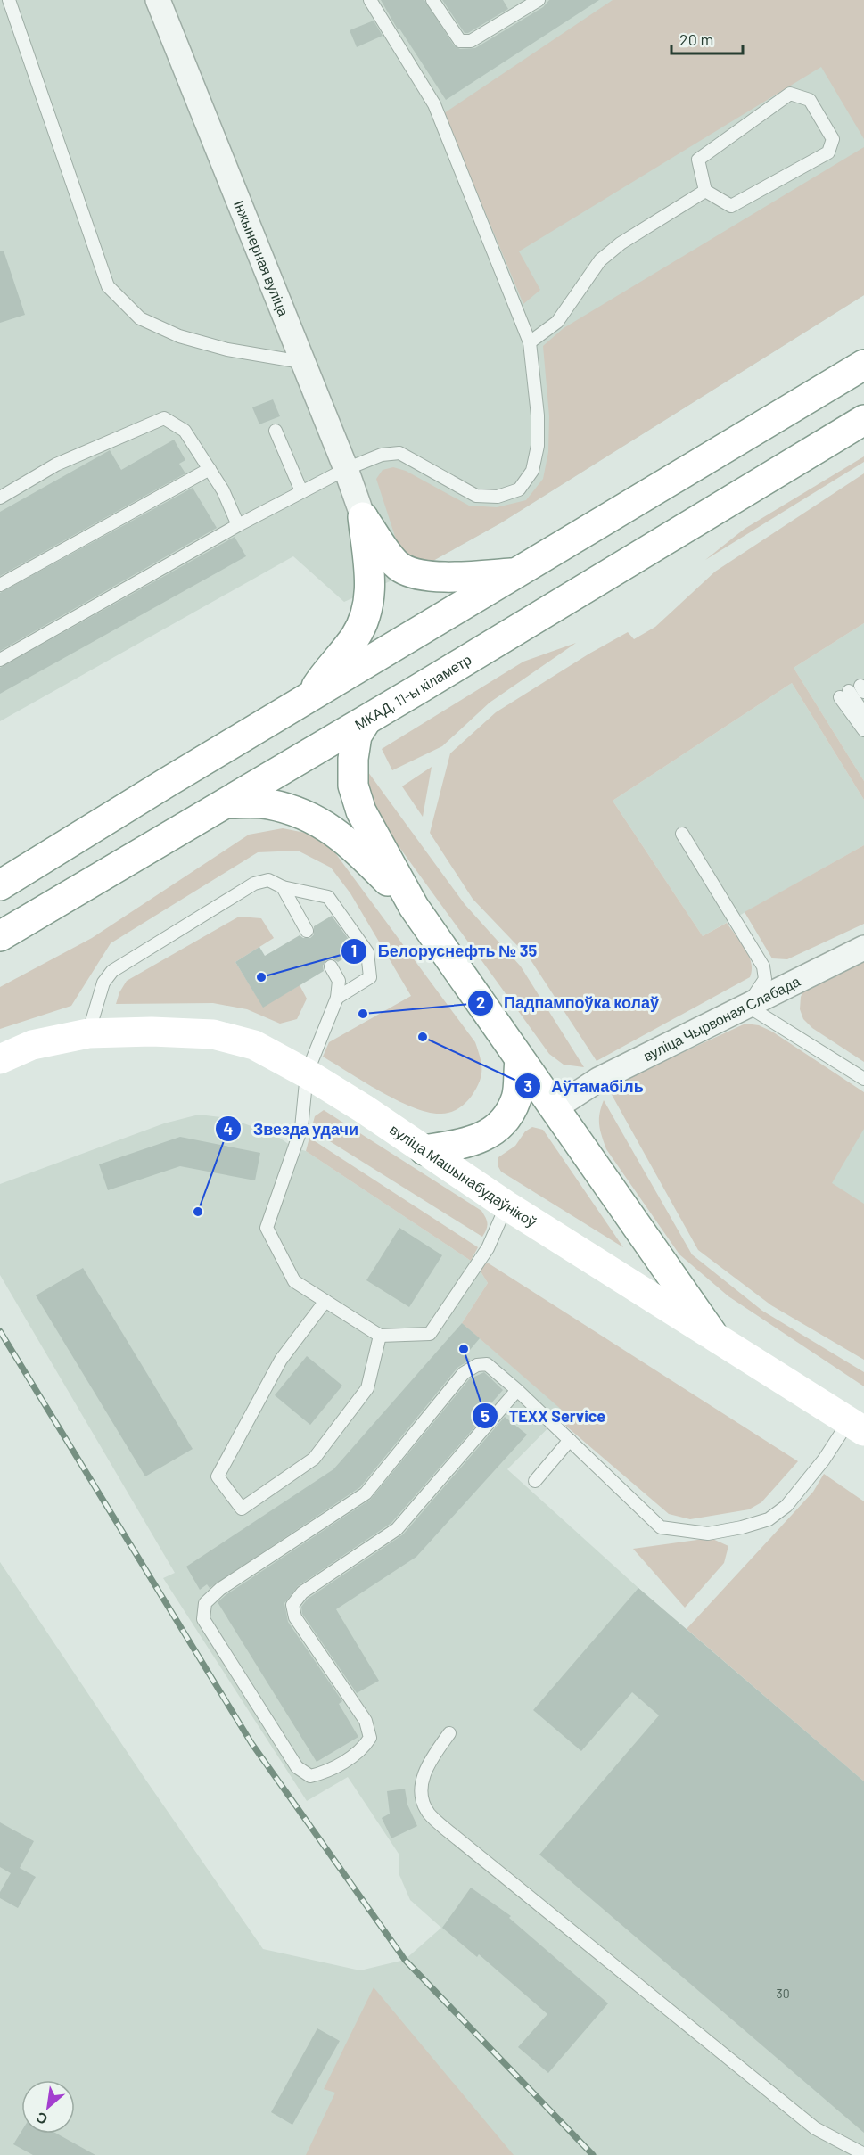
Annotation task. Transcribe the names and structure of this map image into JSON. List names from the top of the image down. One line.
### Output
{"streets":{"main road":["МКАД, 11-ы кіламетр","вуліца Машынабудаўнікоў"],"street":["Інжынерная вуліца","вуліца Чырвоная Слабада"]},"places":["Белоруснефть № 35","Падпампоўка колаў","Аўтамабіль","Звезда удачи","TEXX Service"],"house_numbers":["30"],"scale_bar":"20 m","north":"bottom left"}
